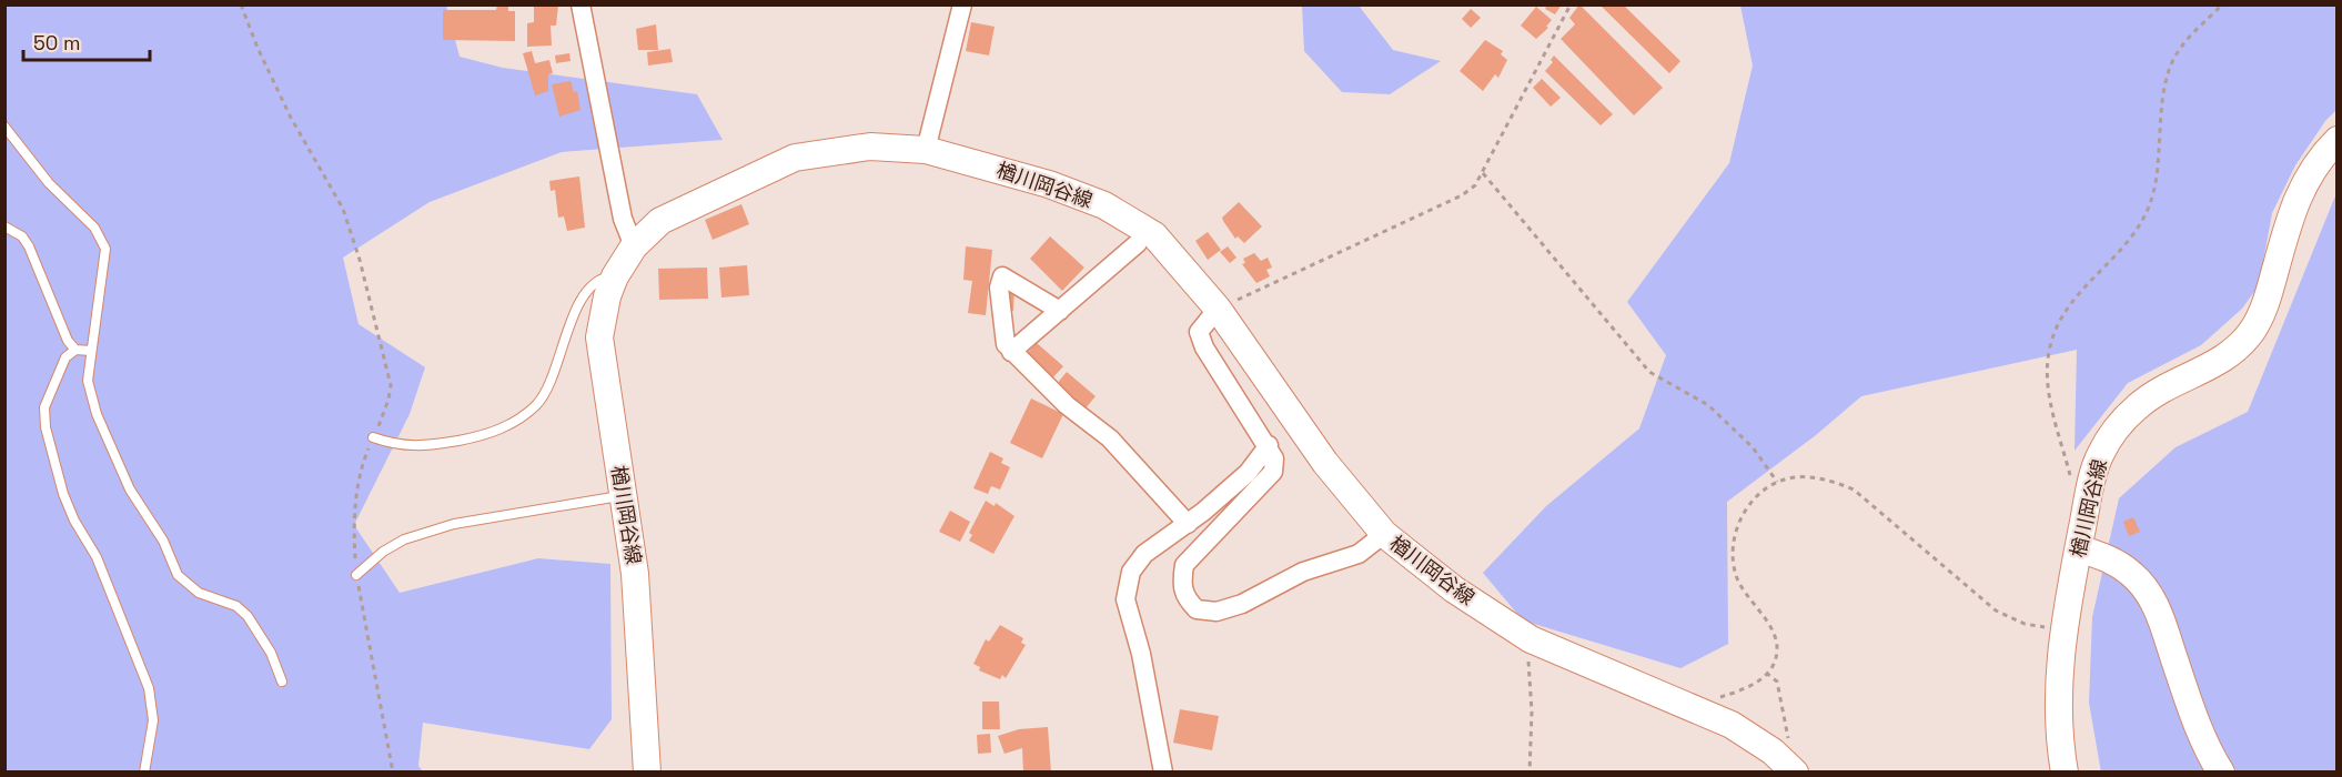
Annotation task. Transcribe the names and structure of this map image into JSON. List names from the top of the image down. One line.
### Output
{"streets":{"main road":["楢川岡谷線"]},"scale_bar":"50 m"}
